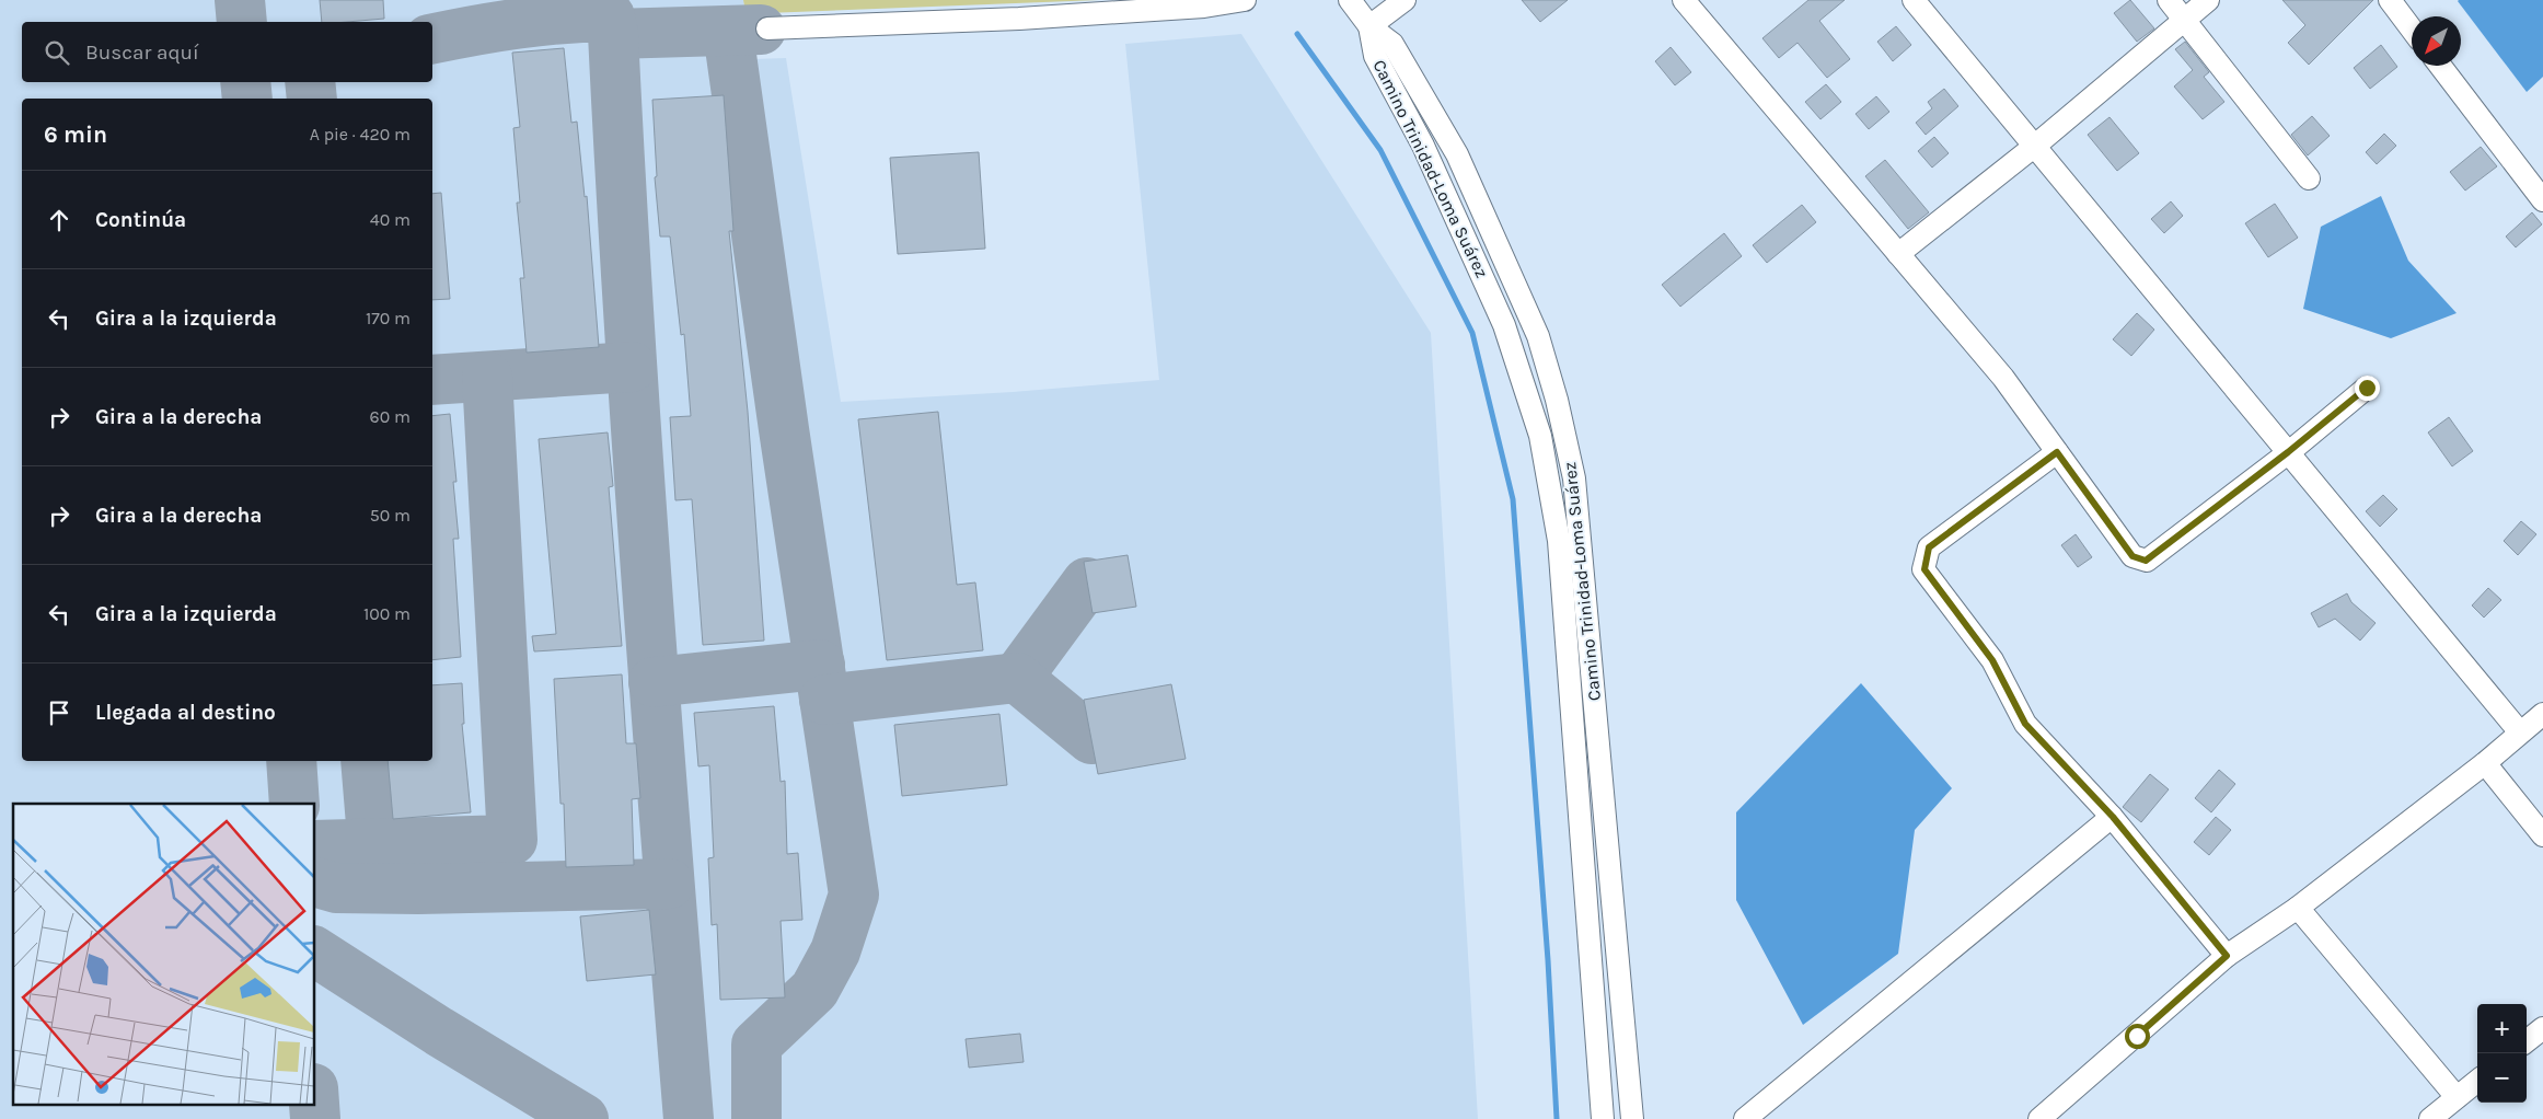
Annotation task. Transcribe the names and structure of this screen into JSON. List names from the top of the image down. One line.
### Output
{"streets":{"street":["Camino Trinidad-Loma Suárez"]},"north":"bottom left","page":{"search":"Buscar aquí","heading":["6 min","A pie · 420 m"],"list":[["Continúa","40 m"],["Gira a la izquierda","170 m"],["Gira a la derecha","60 m"],["Gira a la derecha","50 m"],["Gira a la izquierda","100 m"],"Llegada al destino"],"map_buttons":["+","−"]}}
